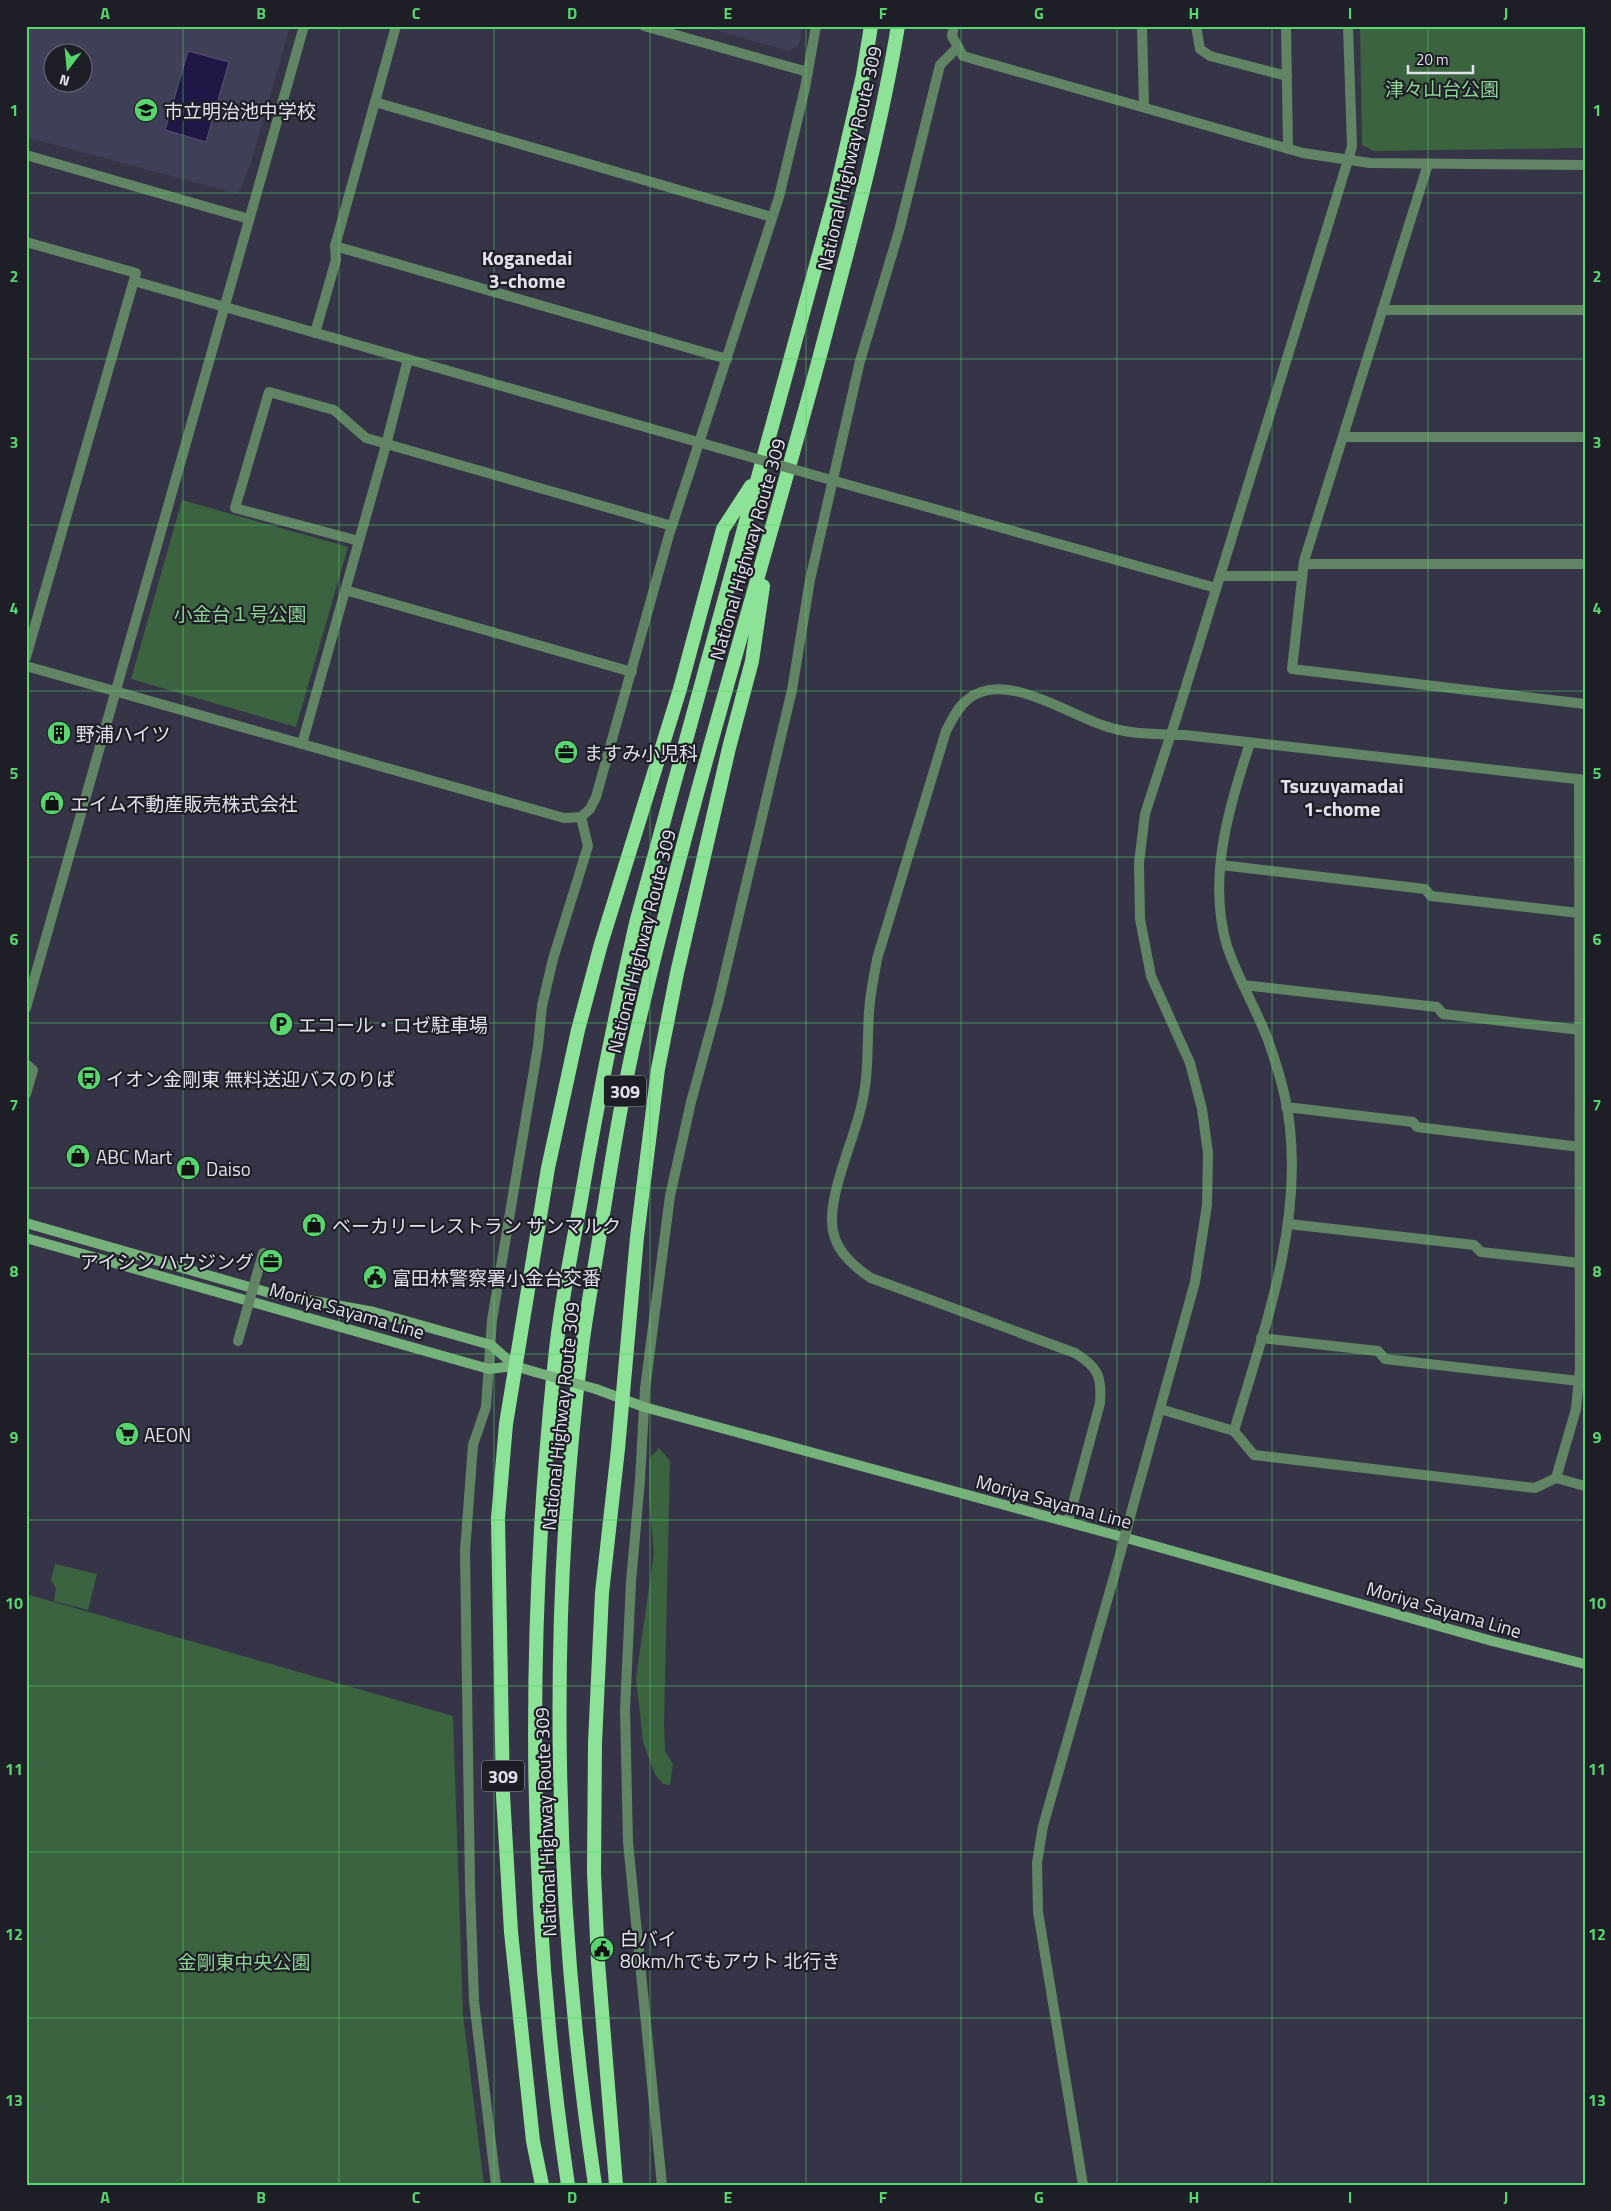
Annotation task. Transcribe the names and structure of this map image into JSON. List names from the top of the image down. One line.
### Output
{"streets":{"highway":["National Highway Route 309","309"],"main road":["Moriya Sayama Line"]},"crossings":[["309","Moriya Sayama Line"]],"districts":["Koganedai 3-chome","Tsuzuyamadai 1-chome"],"parks":["津々山台公園","小金台１号公園","金剛東中央公園"],"places":{"school or university":["市立明治池中学校"],"building":["野浦ハイツ"],"office":["ますみ小児科","アイシン ハウジング"],"shop":["エイム不動産販売株式会社","ABC Mart","Daiso","ベーカリーレストラン サンマルク"],"parking":["エコール・ロゼ駐車場"],"bus stop":["イオン金剛東 無料送迎バスのりば"],"public building":["富田林警察署小金台交番","白バイ 80km/hでもアウト 北行き"],"supermarket":["AEON"]},"scale_bar":"20 m","north":"bottom","grid":{"columns":["A","B","C","D","E","F","G","H","I","J"],"rows":["1","2","3","4","5","6","7","8","9","10","11","12","13"]}}
